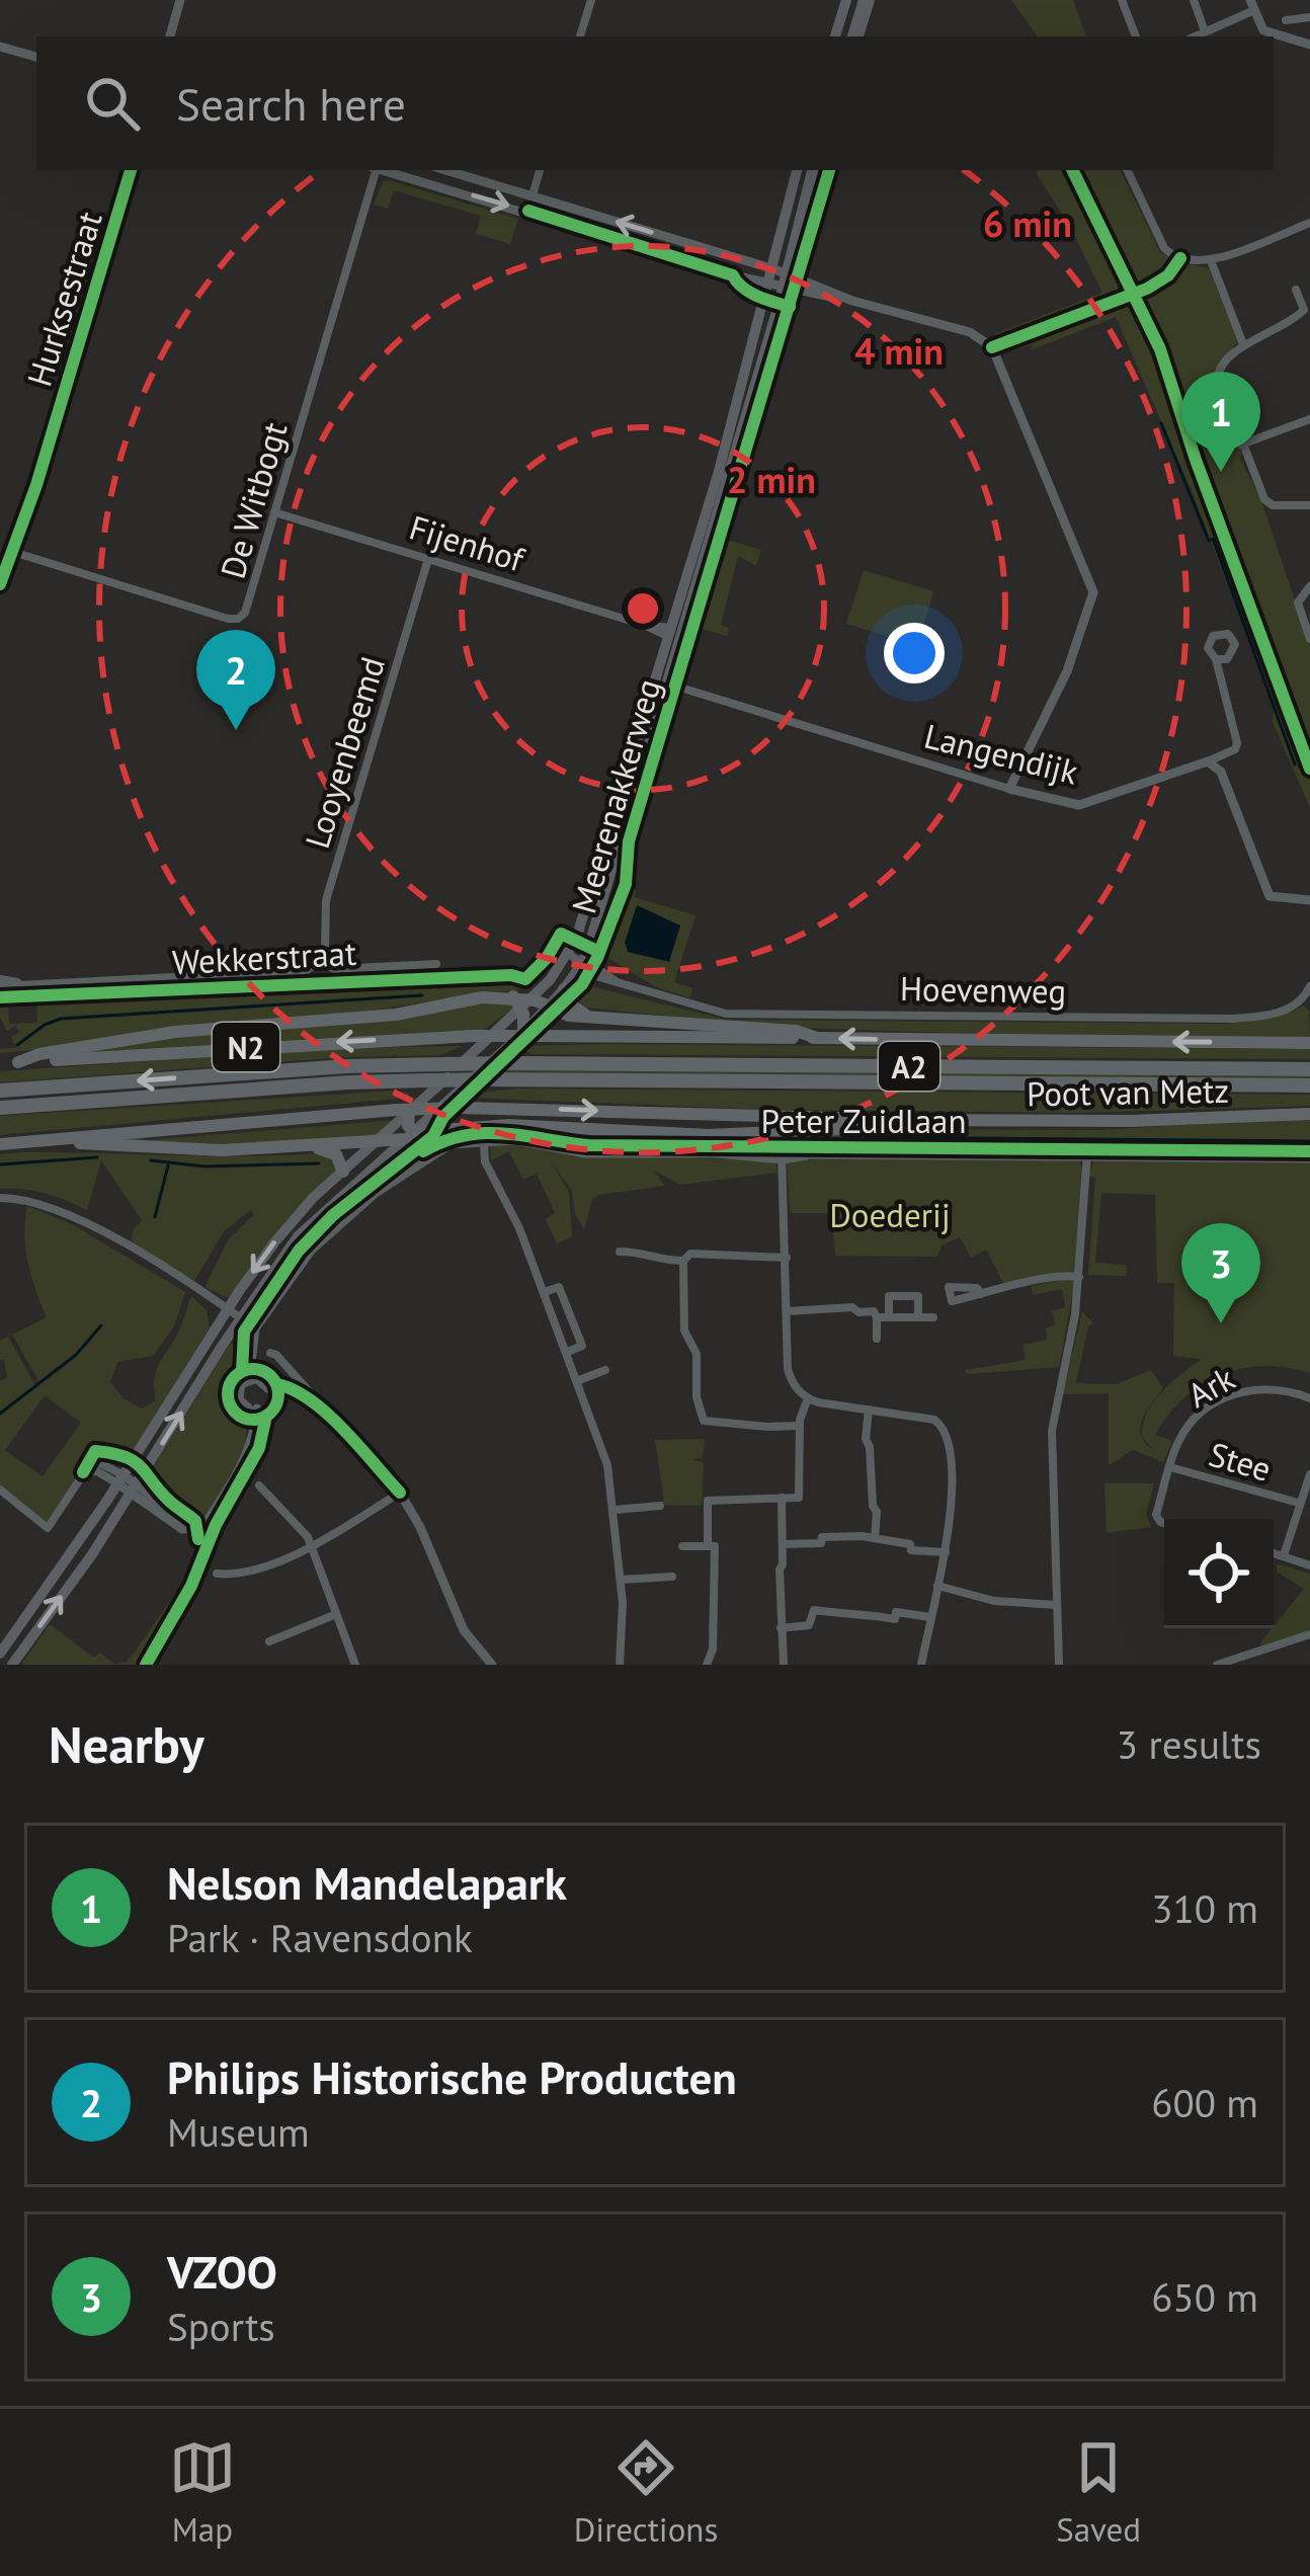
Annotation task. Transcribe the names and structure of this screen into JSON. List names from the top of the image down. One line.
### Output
{"streets":{"highway":["N2","A2","Poot van Metz"],"main road":["Meerenakkerweg"],"street":["Hurksestraat","De Witbogt","Fijenhof","Looyenbeemd","Langendijk","Wekkerstraat","Hoevenweg","Peter Zuidlaan","Ark","Stee"]},"crossings":[["Hurksestraat","De Witbogt"],["De Witbogt","Fijenhof"],["Fijenhof","Looyenbeemd"],["Fijenhof","Meerenakkerweg"],["Looyenbeemd","Wekkerstraat"],["Langendijk","Meerenakkerweg"],["Meerenakkerweg","Hoevenweg"],["Meerenakkerweg","N2"],["Meerenakkerweg","Poot van Metz"],["N2","Poot van Metz"],["Ark","Stee"]],"parks":["Doederij"],"page":{"search":"Search here","pins":["1","2","3"],"heading":["Nearby","3 results"],"list":[{"mark":"1","name":"Nelson Mandelapark","note":"Park · Ravensdonk","value":"310 m"},{"mark":"2","name":"Philips Historische Producten","note":"Museum","value":"600 m"},{"mark":"3","name":"VZOO","note":"Sports","value":"650 m"}],"nav":["Map","Directions","Saved"]},"rings":["6 min","4 min","2 min"]}
